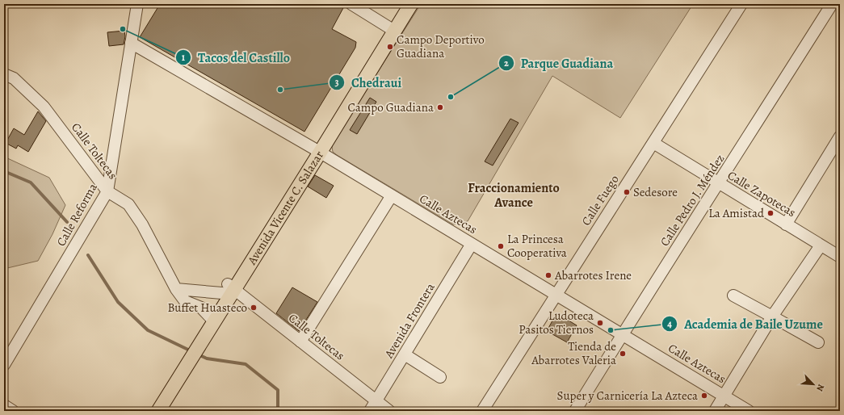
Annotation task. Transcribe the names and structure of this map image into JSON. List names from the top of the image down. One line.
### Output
{"streets":{"main road":["Avenida Vicente C. Salazar"],"street":["Calle Toltecas","Calle Zapotecas","Calle Fuego","Calle Pedro J. Méndez","Calle Aztecas","Calle Reforma","Avenida Frontera"]},"crossings":[["Calle Toltecas","Avenida Vicente C. Salazar"],["Calle Toltecas","Calle Reforma"],["Calle Toltecas","Avenida Frontera"],["Calle Zapotecas","Calle Fuego"],["Calle Zapotecas","Calle Pedro J. Méndez"],["Calle Fuego","Calle Aztecas"],["Calle Pedro J. Méndez","Calle Aztecas"],["Avenida Vicente C. Salazar","Calle Aztecas"],["Calle Aztecas","Calle Reforma"],["Calle Aztecas","Avenida Frontera"]],"districts":["Fraccionamiento Avance"],"places":["Tacos del Castillo","Campo Deportivo Guadiana","Chedraui","Parque Guadiana","Campo Guadiana","Sedesore","La Amistad","La Princesa Cooperativa","Abarrotes Irene","Buffet Huasteco","Ludoteca Pasitos Tiernos","Academia de Baile Uzume","Tienda de Abarrotes Valeria","Super y Carnicería La Azteca"],"north":"bottom right"}
